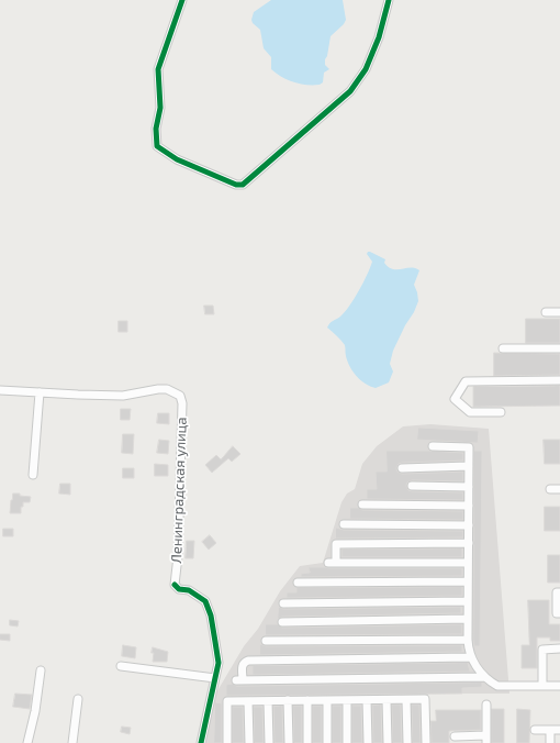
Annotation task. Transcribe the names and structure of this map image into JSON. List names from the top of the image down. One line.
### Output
{"streets":{"street":["Ленинградская улица"]}}
